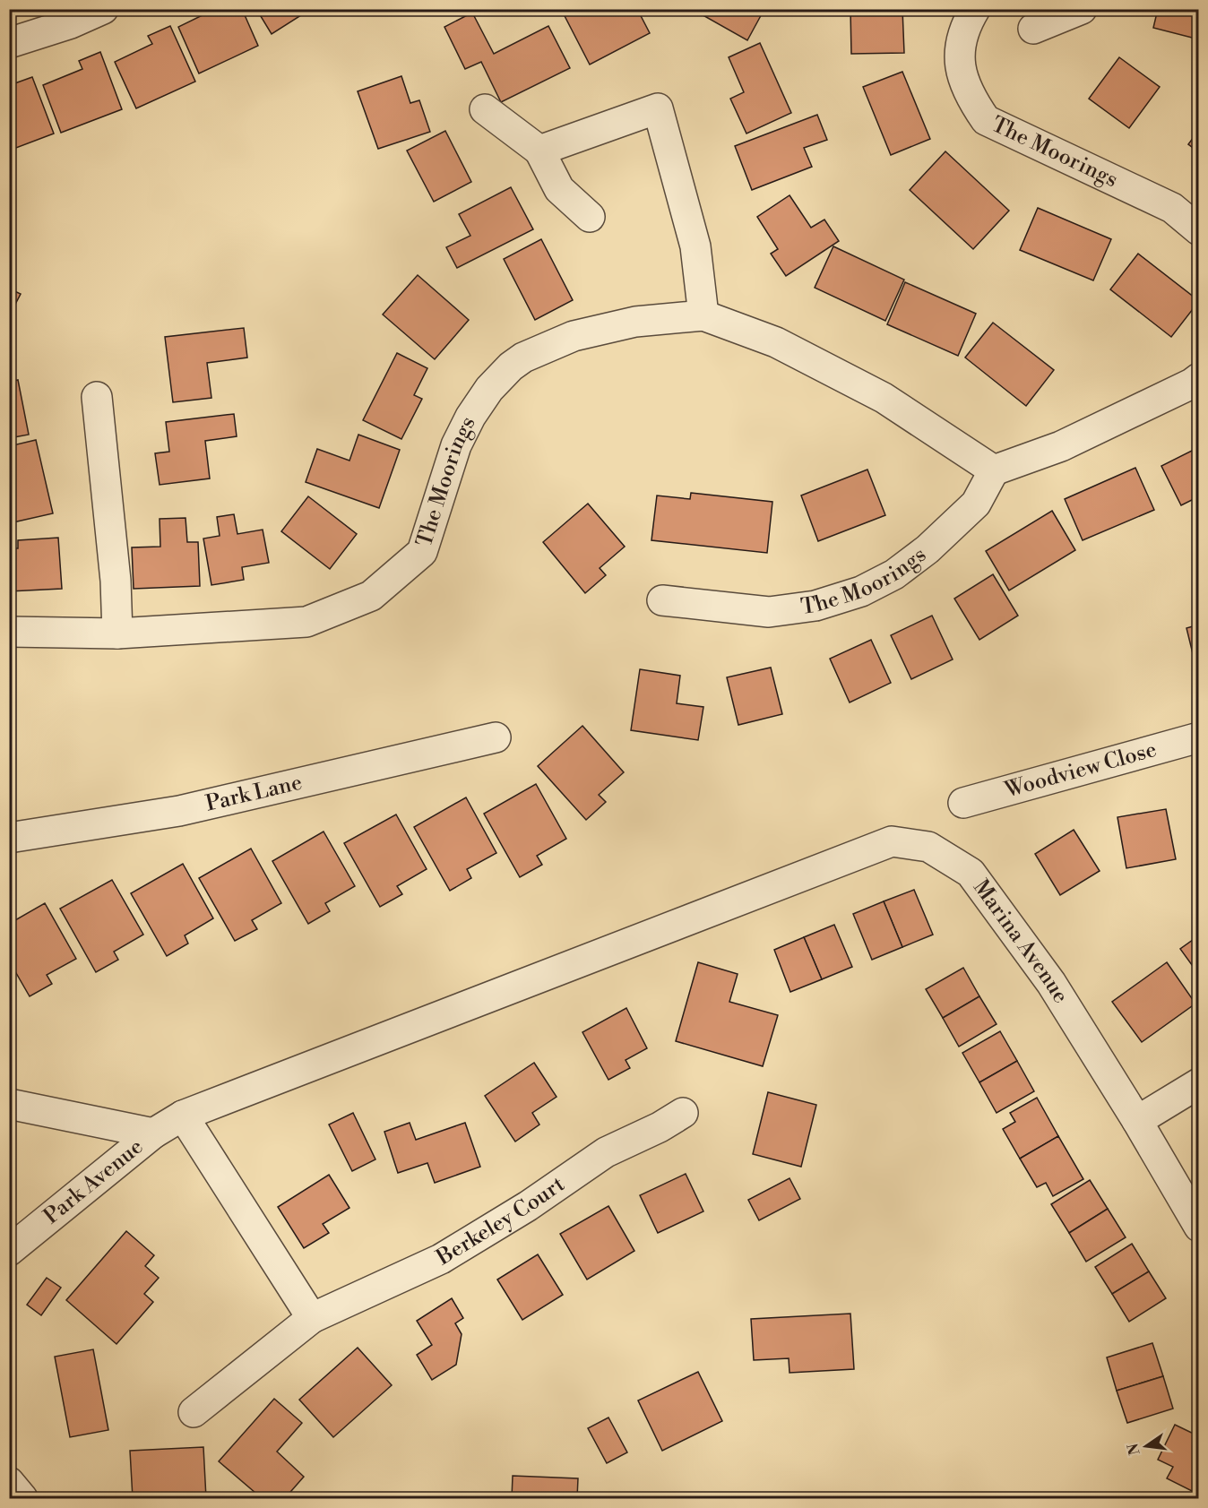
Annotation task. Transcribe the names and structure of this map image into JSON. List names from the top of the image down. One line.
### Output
{"streets":{"street":["The Moorings","Woodview Close","Park Lane","Marina Avenue","Park Avenue","Berkeley Court"]},"crossings":[["Marina Avenue","Park Avenue"]],"north":"left"}
